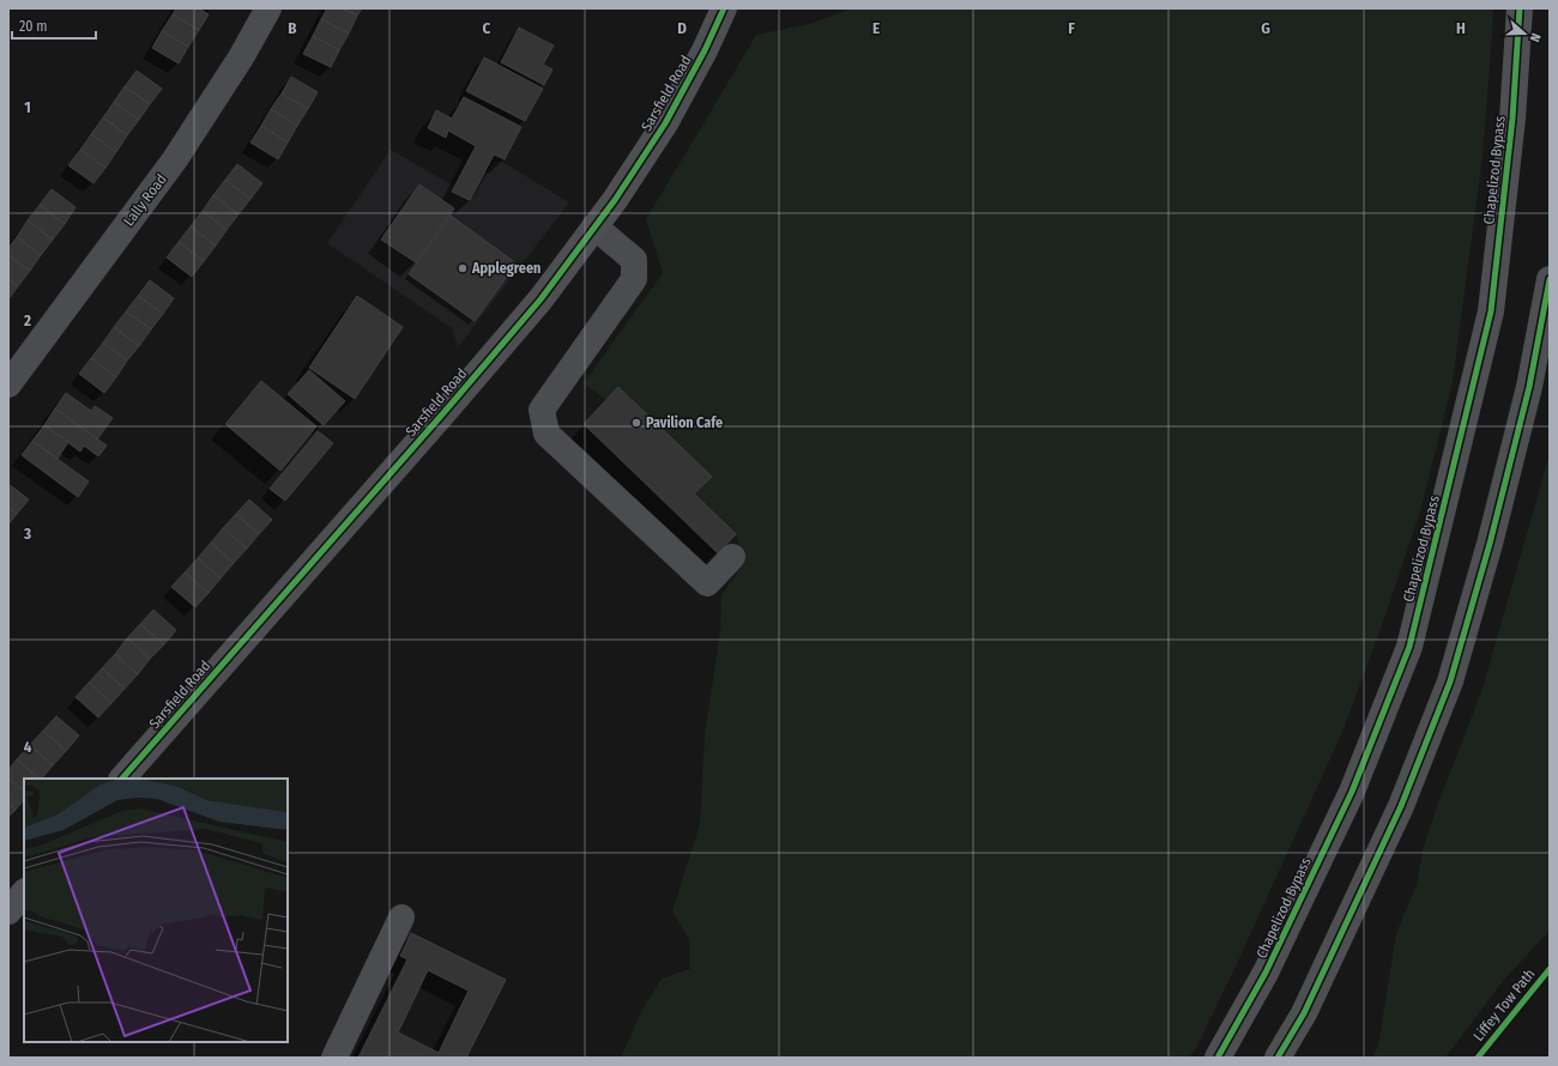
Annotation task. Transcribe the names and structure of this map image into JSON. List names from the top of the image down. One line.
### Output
{"streets":{"main road":["Sarsfield Road","Chapelizod Bypass"],"street":["Lally Road"],"cycle path":["Liffey Tow Path"]},"places":["Applegreen","Pavilion Cafe"],"scale_bar":"20 m","north":"right","grid":{"columns":["B","C","D","E","F","G","H"],"rows":["1","2","3","4"]}}
